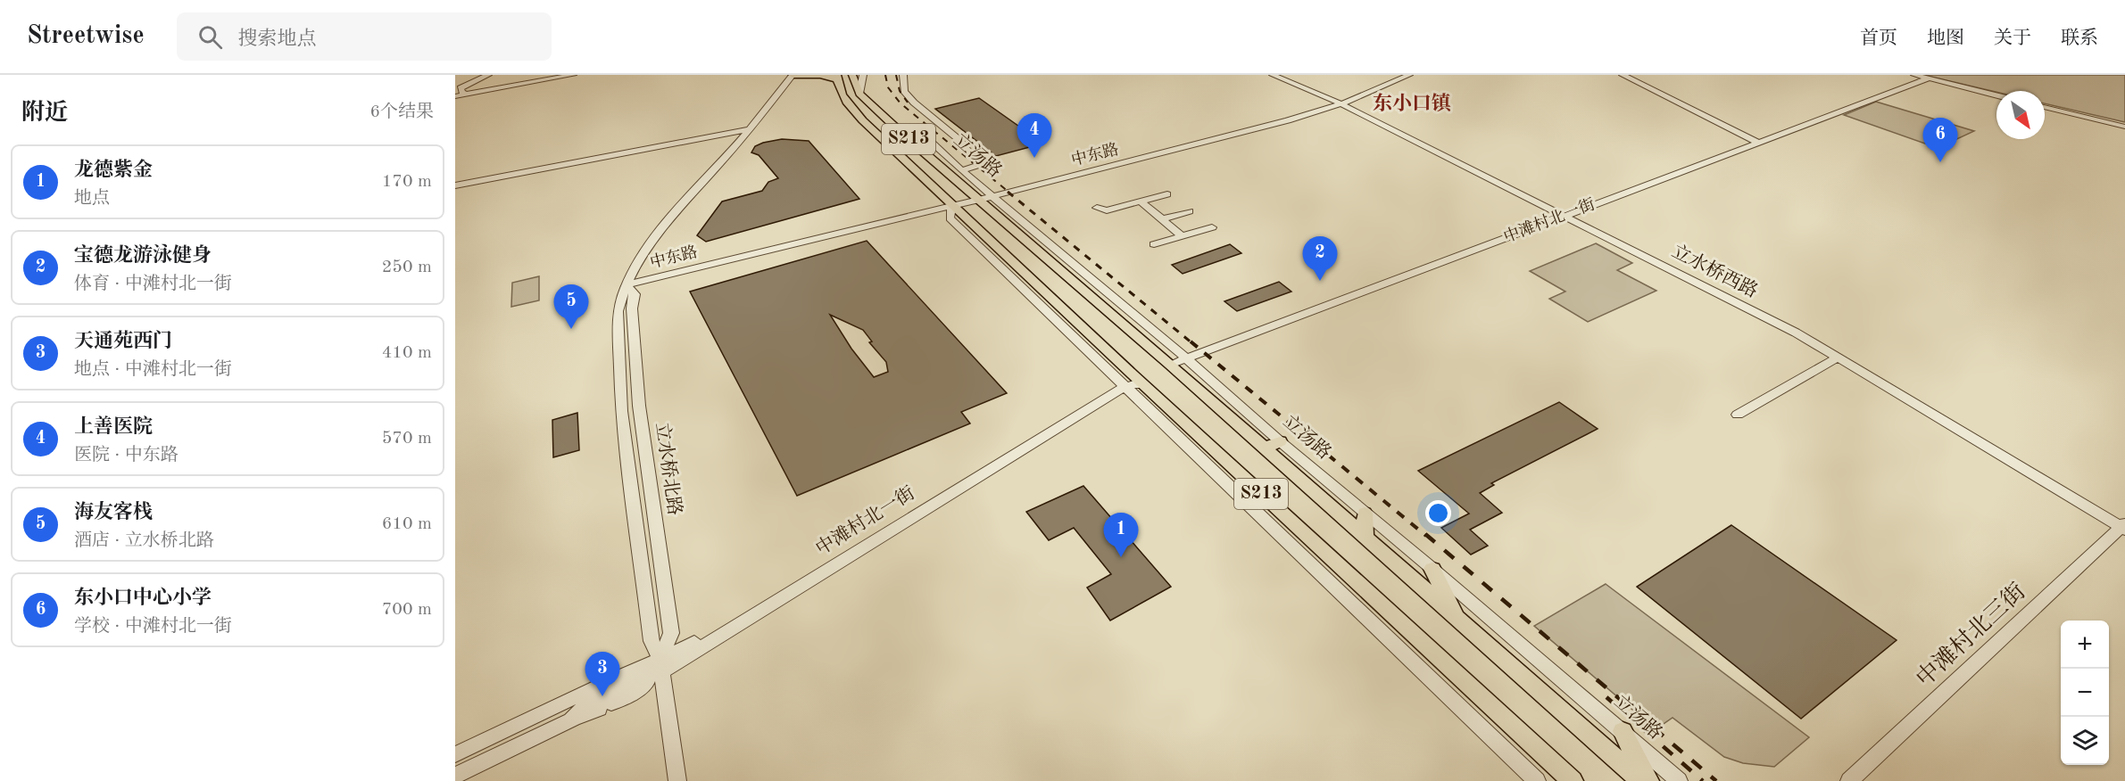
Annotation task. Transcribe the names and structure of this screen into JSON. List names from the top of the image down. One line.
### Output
{"streets":{"main road":["S213","立汤路"],"street":["中东路","中滩村北一街","立水桥西路","立水桥北路","中滩村北三街"]},"crossings":[["S213","中东路"],["S213","中滩村北一街"],["中东路","立汤路"],["中东路","立水桥西路"],["中东路","立水桥北路"],["立汤路","中滩村北一街"],["中滩村北一街","立水桥西路"],["中滩村北一街","立水桥北路"],["立水桥西路","中滩村北三街"]],"districts":["东小口镇"],"north":"bottom right","page":{"header":"Streetwise","search":"搜索地点","nav":["首页","地图","关于","联系"],"heading":["附近","6个结果"],"pins":["4","6","2","5","1","3"],"list":[{"mark":"1","name":"龙德紫金","note":"地点","value":"170 m"},{"mark":"2","name":"宝德龙游泳健身","note":"体育 · 中滩村北一街","value":"250 m"},{"mark":"3","name":"天通苑西门","note":"地点 · 中滩村北一街","value":"410 m"},{"mark":"4","name":"上善医院","note":"医院 · 中东路","value":"570 m"},{"mark":"5","name":"海友客栈","note":"酒店 · 立水桥北路","value":"610 m"},{"mark":"6","name":"东小口中心小学","note":"学校 · 中滩村北一街","value":"700 m"}],"map_buttons":["+","−"]}}
